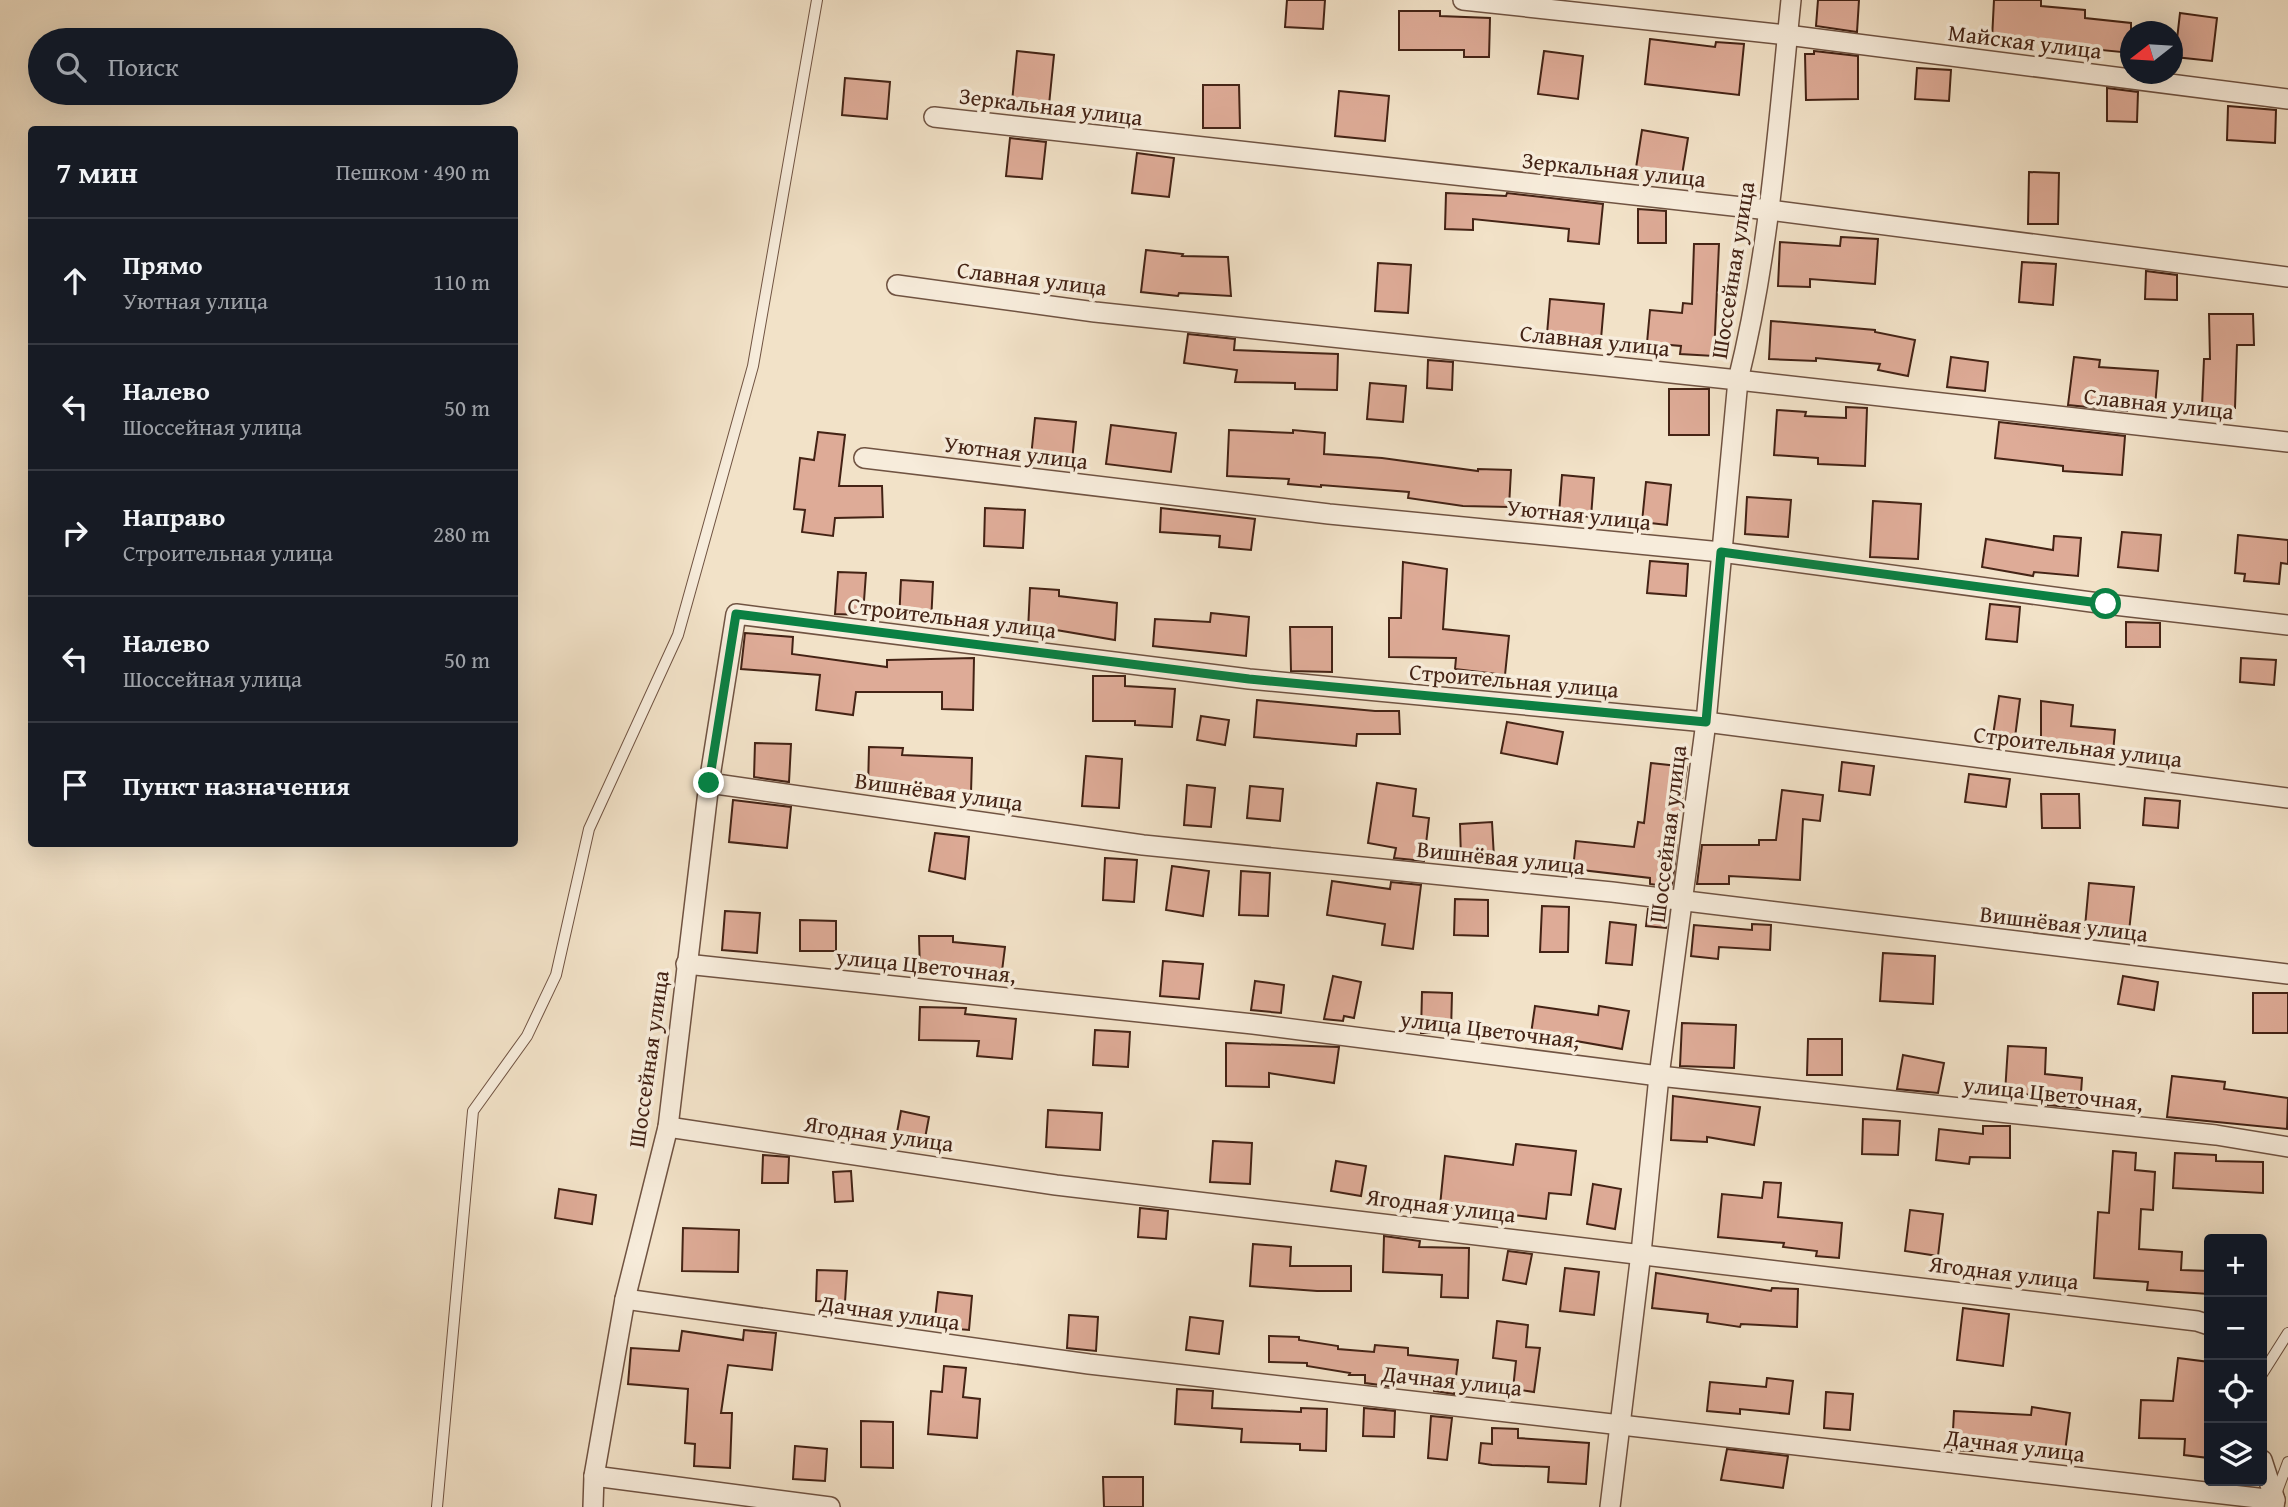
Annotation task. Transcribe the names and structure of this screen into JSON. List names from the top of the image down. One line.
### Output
{"streets":{"street":["Майская улица","Зеркальная улица","Шоссейная улица","Славная улица","Уютная улица","Строительная улица","Вишнёвая улица","улица Цветочная,","Ягодная улица","Дачная улица"]},"crossings":[["Майская улица","Шоссейная улица"],["Зеркальная улица","Шоссейная улица"],["Шоссейная улица","Славная улица"],["Шоссейная улица","Уютная улица"],["Шоссейная улица","Строительная улица"],["Шоссейная улица","Вишнёвая улица"],["Шоссейная улица","улица Цветочная,"],["Шоссейная улица","Ягодная улица"],["Шоссейная улица","Дачная улица"]],"north":"left","page":{"search":"Поиск","heading":["7 мин","Пешком · 490 m"],"list":[["Прямо","Уютная улица","110 m"],["Налево","Шоссейная улица","50 m"],["Направо","Строительная улица","280 m"],["Налево","Шоссейная улица","50 m"],"Пункт назначения"],"map_buttons":["+","−"]}}
